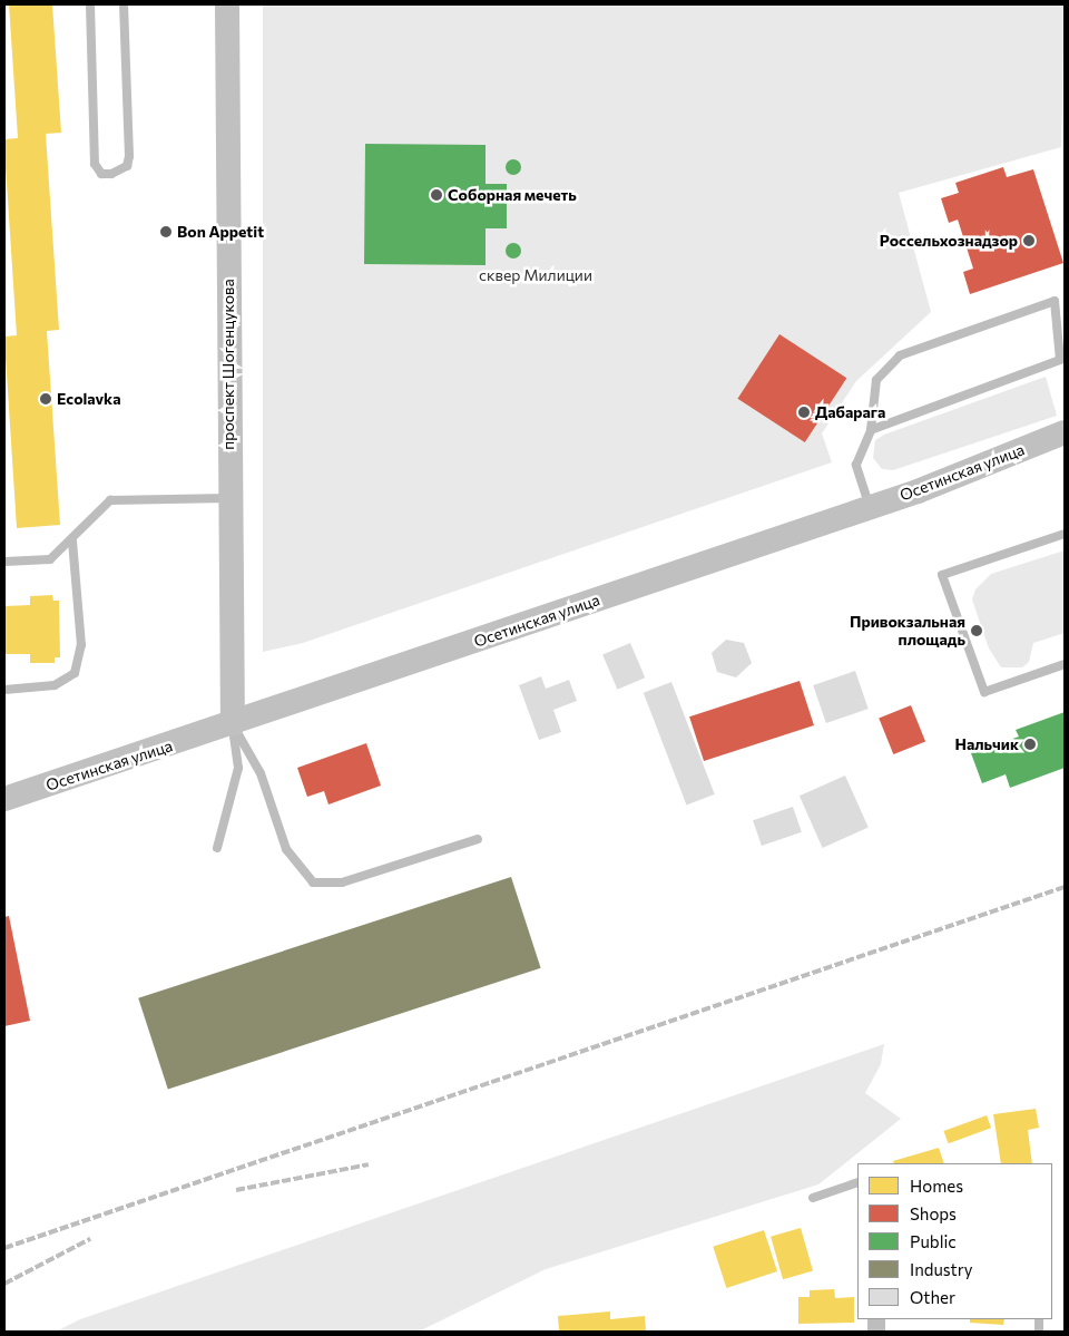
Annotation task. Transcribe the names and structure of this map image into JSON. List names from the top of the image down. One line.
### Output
{"streets":{"main road":["проспект Шогенцукова","Осетинская улица"]},"crossings":[["проспект Шогенцукова","Осетинская улица"]],"parks":["сквер Милиции"],"places":["Соборная мечеть","Bon Appetit","Россельхознадзор","Ecolavka","Дабарага","Привокзальная площадь","Нальчик"],"legend":["Homes","Shops","Public","Industry","Other"]}
